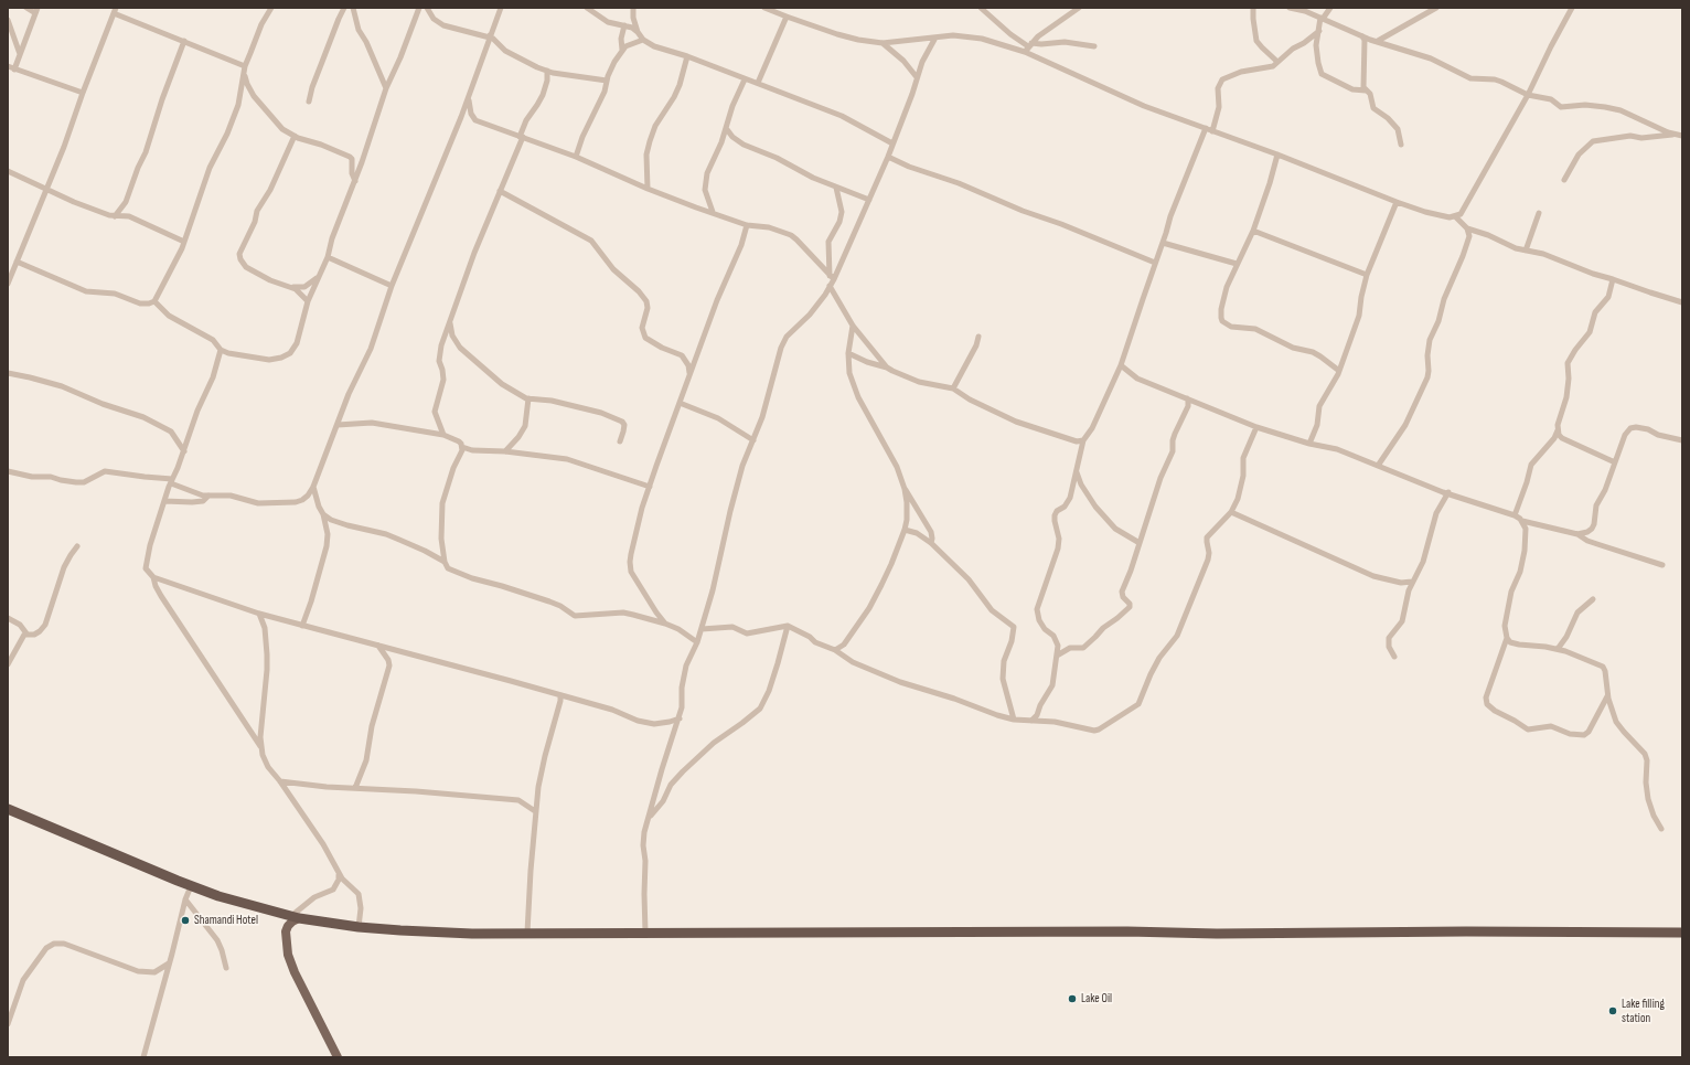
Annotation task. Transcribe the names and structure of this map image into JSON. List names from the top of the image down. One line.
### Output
{"places":["Shamandi Hotel","Lake Oil","Lake filling station"]}
